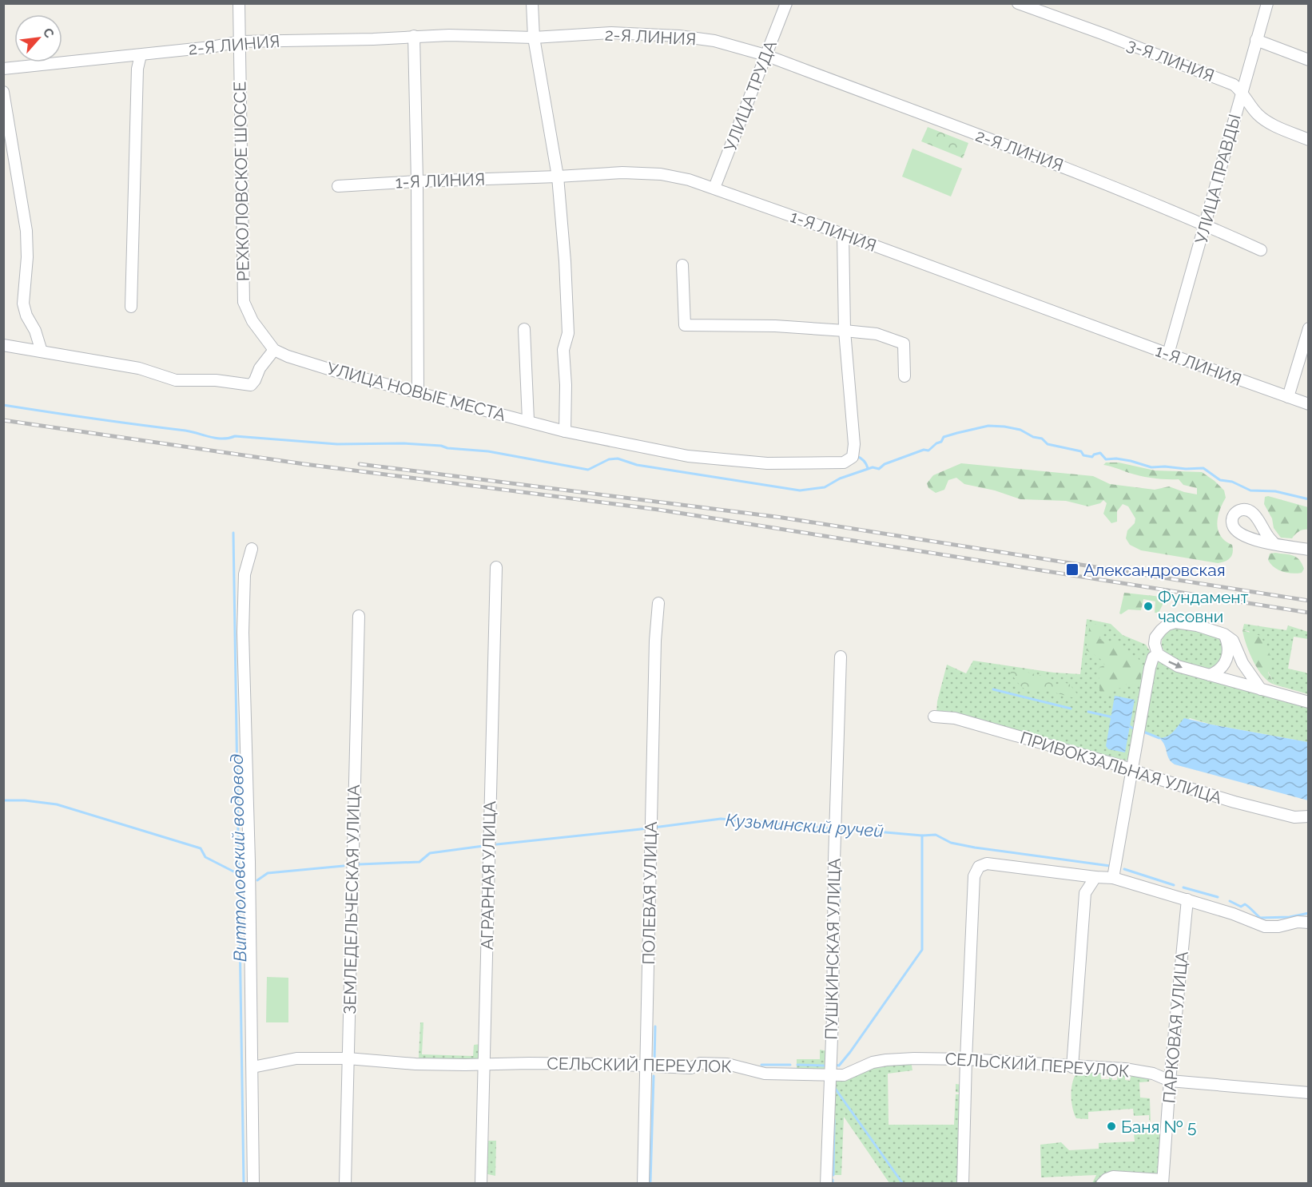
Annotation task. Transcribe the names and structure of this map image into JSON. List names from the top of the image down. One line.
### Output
{"streets":{"street":["2-Я ЛИНИЯ","3-Я ЛИНИЯ","УЛИЦА ТРУДА","УЛИЦА ПРАВДЫ","1-Я ЛИНИЯ","РЕХКОЛОВСКОЕ ШОССЕ","УЛИЦА НОВЫЕ МЕСТА","ПРИВОКЗАЛЬНАЯ УЛИЦА","АГРАРНАЯ УЛИЦА","ПОЛЕВАЯ УЛИЦА","ЗЕМЛЕДЕЛЬЧЕСКАЯ УЛИЦА","ПУШКИНСКАЯ УЛИЦА","ПАРКОВАЯ УЛИЦА","СЕЛЬСКИЙ ПЕРЕУЛОК"]},"crossings":[["2-Я ЛИНИЯ","УЛИЦА ТРУДА"],["2-Я ЛИНИЯ","УЛИЦА ПРАВДЫ"],["2-Я ЛИНИЯ","РЕХКОЛОВСКОЕ ШОССЕ"],["3-Я ЛИНИЯ","УЛИЦА ПРАВДЫ"],["УЛИЦА ТРУДА","1-Я ЛИНИЯ"],["УЛИЦА ПРАВДЫ","1-Я ЛИНИЯ"],["РЕХКОЛОВСКОЕ ШОССЕ","УЛИЦА НОВЫЕ МЕСТА"],["АГРАРНАЯ УЛИЦА","СЕЛЬСКИЙ ПЕРЕУЛОК"],["ПОЛЕВАЯ УЛИЦА","СЕЛЬСКИЙ ПЕРЕУЛОК"],["ЗЕМЛЕДЕЛЬЧЕСКАЯ УЛИЦА","СЕЛЬСКИЙ ПЕРЕУЛОК"],["ПУШКИНСКАЯ УЛИЦА","СЕЛЬСКИЙ ПЕРЕУЛОК"],["ПАРКОВАЯ УЛИЦА","СЕЛЬСКИЙ ПЕРЕУЛОК"]],"water":["Кузьминский ручей","Виттоловский водовод"],"places":{"transit":["Александровская"],"other":["Фундамент часовни","Баня № 5"]},"north":"top right"}
